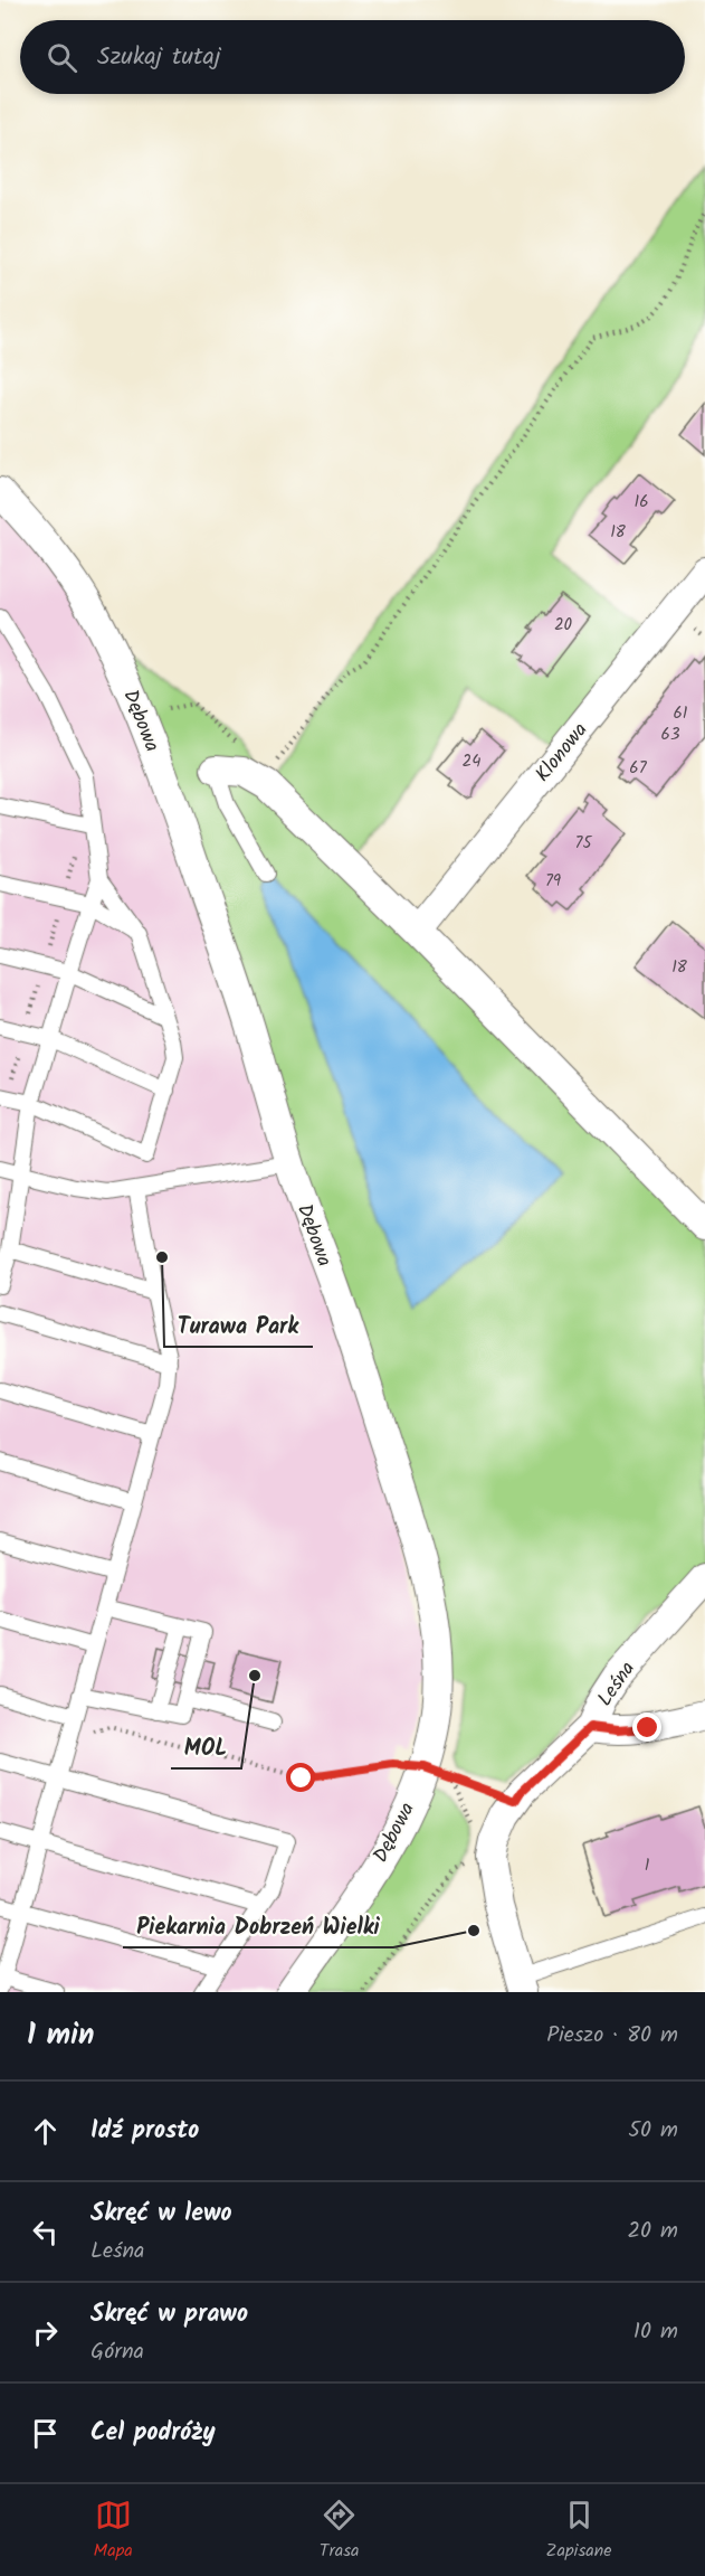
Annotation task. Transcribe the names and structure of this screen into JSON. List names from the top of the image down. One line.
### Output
{"streets":{"street":["Dębowa","Klonowa","Leśna"]},"places":["Turawa Park","MOL","Piekarnia Dobrzeń Wielki"],"house_numbers":["16","18","20","61","63","24","67","75","79","18","1"],"page":{"search":"Szukaj tutaj","heading":["1 min","Pieszo · 80 m"],"list":[["Idź prosto","50 m"],["Skręć w lewo","Leśna","20 m"],["Skręć w prawo","Górna","10 m"],"Cel podróży"],"nav":["Mapa","Trasa","Zapisane"]}}
